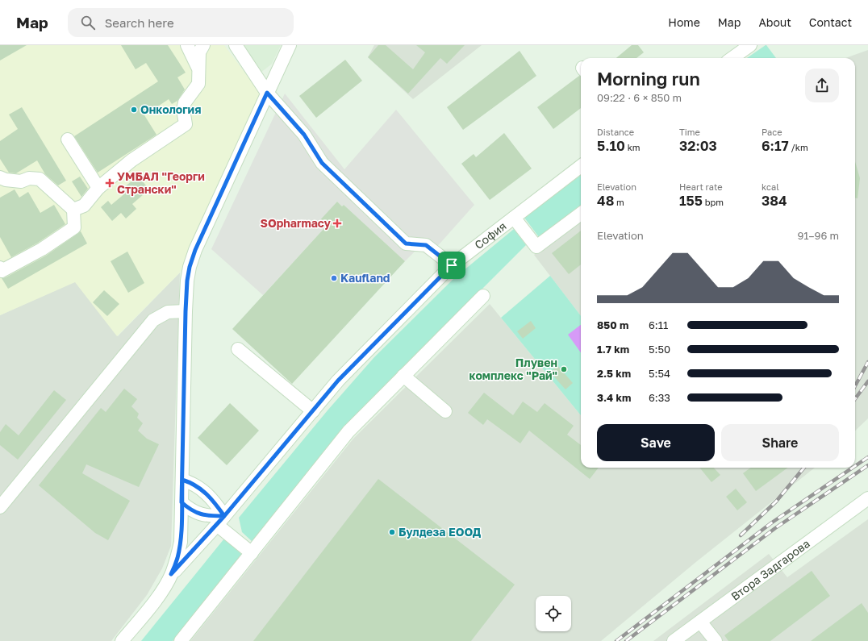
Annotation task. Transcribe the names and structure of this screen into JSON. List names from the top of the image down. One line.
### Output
{"streets":{"street":["София","Втора Задгарова"]},"places":{"other":["Онкология","Kaufland","Плувен комплекс \"Рай\"","Булдеза ЕООД"],"health":["УМБАЛ \"Георги Странски\"","SOpharmacy"]},"page":{"header":"Map","search":"Search here","nav":["Home","Map","About","Contact"],"heading":["Morning run","09:22 · 6 × 850 m"],"stats":[["Distance","5.10 km"],["Time","32:03"],["Pace","6:17 /km"],["Elevation","48 m"],["Heart rate","155 bpm"],["kcal","384"]],"chart":["Elevation","91–96 m"],"list":[{"name":"850 m","note":"6:11"},{"name":"1.7 km","note":"5:50"},{"name":"2.5 km","note":"5:54"},{"name":"3.4 km","note":"6:33"}],"buttons":["Save","Share"]}}
